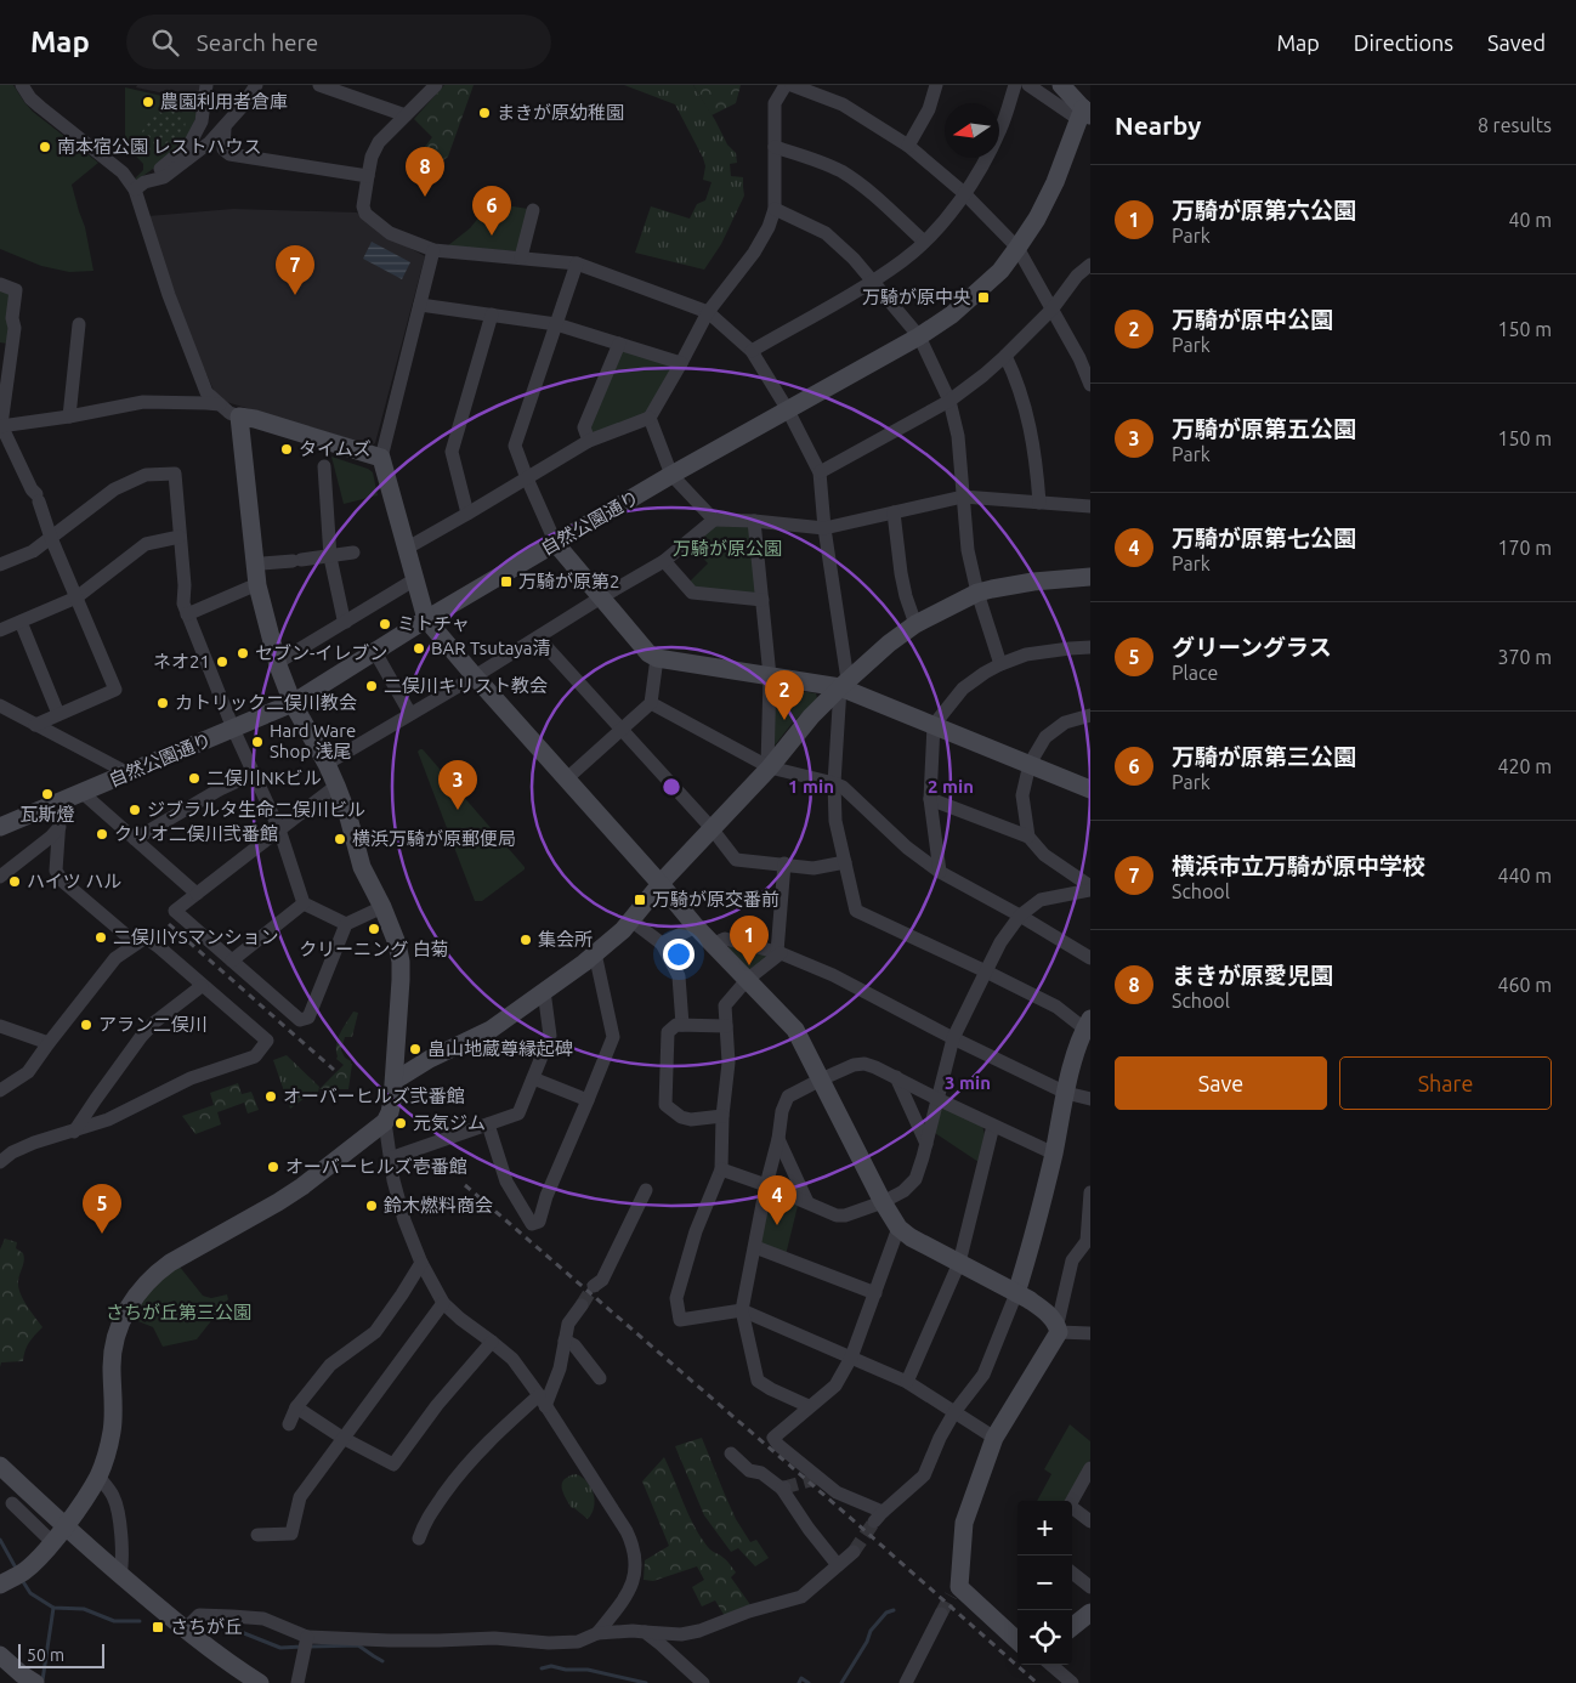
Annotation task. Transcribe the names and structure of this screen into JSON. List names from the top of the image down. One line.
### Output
{"streets":{"street":["自然公園通り"]},"parks":["万騎が原公園","さちが丘第三公園"],"places":{"other":["農園利用者倉庫","まきが原幼稚園","南本宿公園 レストハウス","タイムズ","ミトチャ","BAR Tsutaya清","セブン-イレブン","ネオ21","二俣川キリスト教会","カトリック二俣川教会","Hard Ware Shop 浅尾","二俣川NKビル","瓦斯燈","ジブラルタ生命二俣川ビル","クリオ二俣川弐番館","横浜万騎が原郵便局","ハイツ ハル","クリーニング 白菊","二俣川YSマンション","集会所","アラン二俣川","畠山地蔵尊縁起碑","オーバーヒルズ弐番館","元気ジム","オーバーヒルズ壱番館","鈴木燃料商会"],"transit":["万騎が原中央","万騎が原第2","万騎が原交番前","さちが丘"]},"scale_bar":"50 m","north":"left","page":{"header":"Map","search":"Search here","nav":["Map","Directions","Saved"],"heading":["Nearby","8 results"],"pins":["8","6","7","2","3","1","4","5"],"list":[{"mark":"1","name":"万騎が原第六公園","note":"Park","value":"40 m"},{"mark":"2","name":"万騎が原中公園","note":"Park","value":"150 m"},{"mark":"3","name":"万騎が原第五公園","note":"Park","value":"150 m"},{"mark":"4","name":"万騎が原第七公園","note":"Park","value":"170 m"},{"mark":"5","name":"グリーングラス","note":"Place","value":"370 m"},{"mark":"6","name":"万騎が原第三公園","note":"Park","value":"420 m"},{"mark":"7","name":"横浜市立万騎が原中学校","note":"School","value":"440 m"},{"mark":"8","name":"まきが原愛児園","note":"School","value":"460 m"}],"buttons":["Save","Share"],"map_buttons":["+","−"],"scale":"50 m"},"rings":["1 min","2 min","3 min"]}
